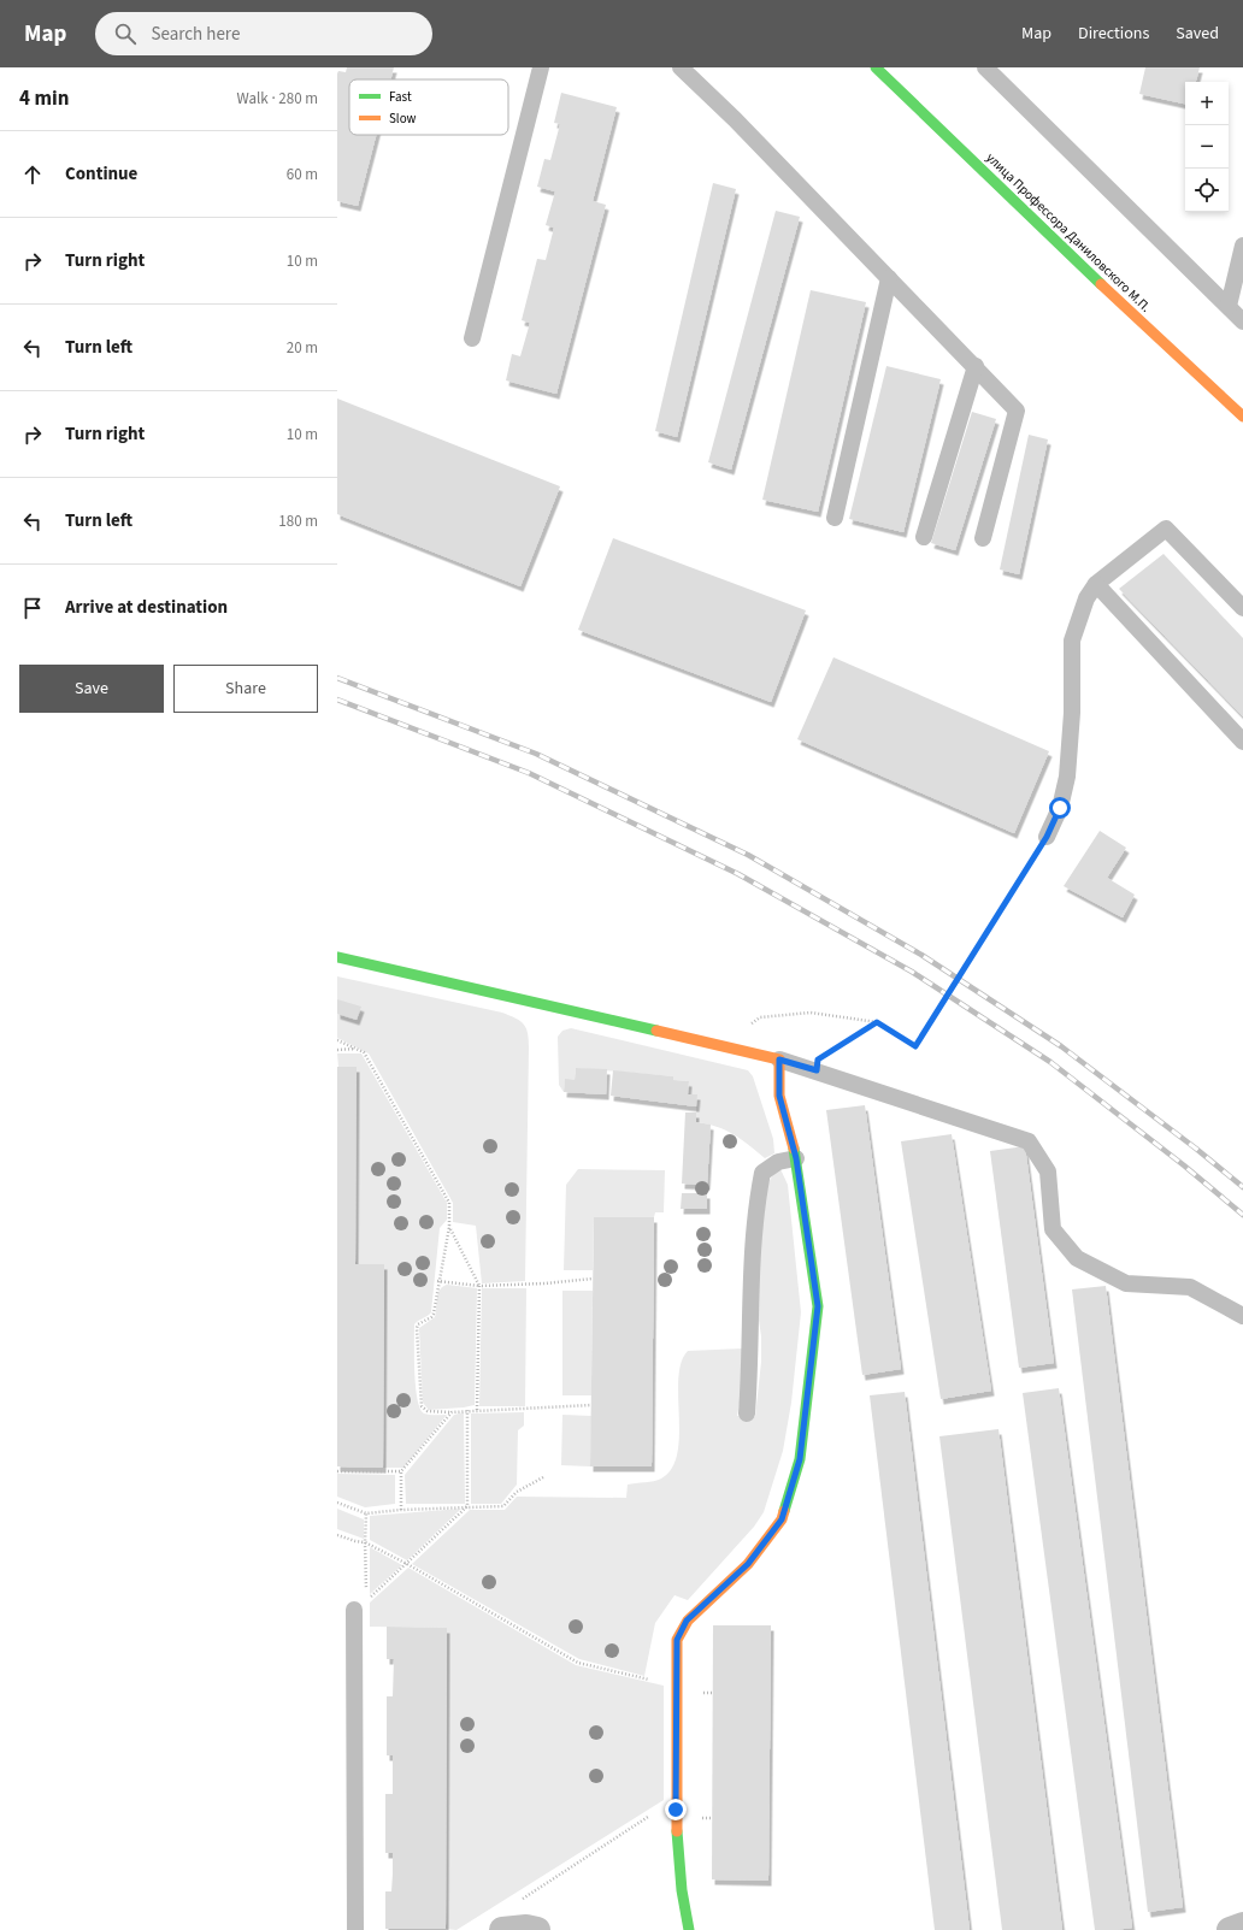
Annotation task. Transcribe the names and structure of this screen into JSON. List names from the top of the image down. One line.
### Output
{"streets":{"street":["улица Профессора Даниловского М.П."]},"legend":["Fast","Slow"],"page":{"header":"Map","search":"Search here","nav":["Map","Directions","Saved"],"heading":["4 min","Walk · 280 m"],"map_buttons":["+","−"],"list":[["Continue","60 m"],["Turn right","10 m"],["Turn left","20 m"],["Turn right","10 m"],["Turn left","180 m"],"Arrive at destination"],"buttons":["Save","Share"]}}
